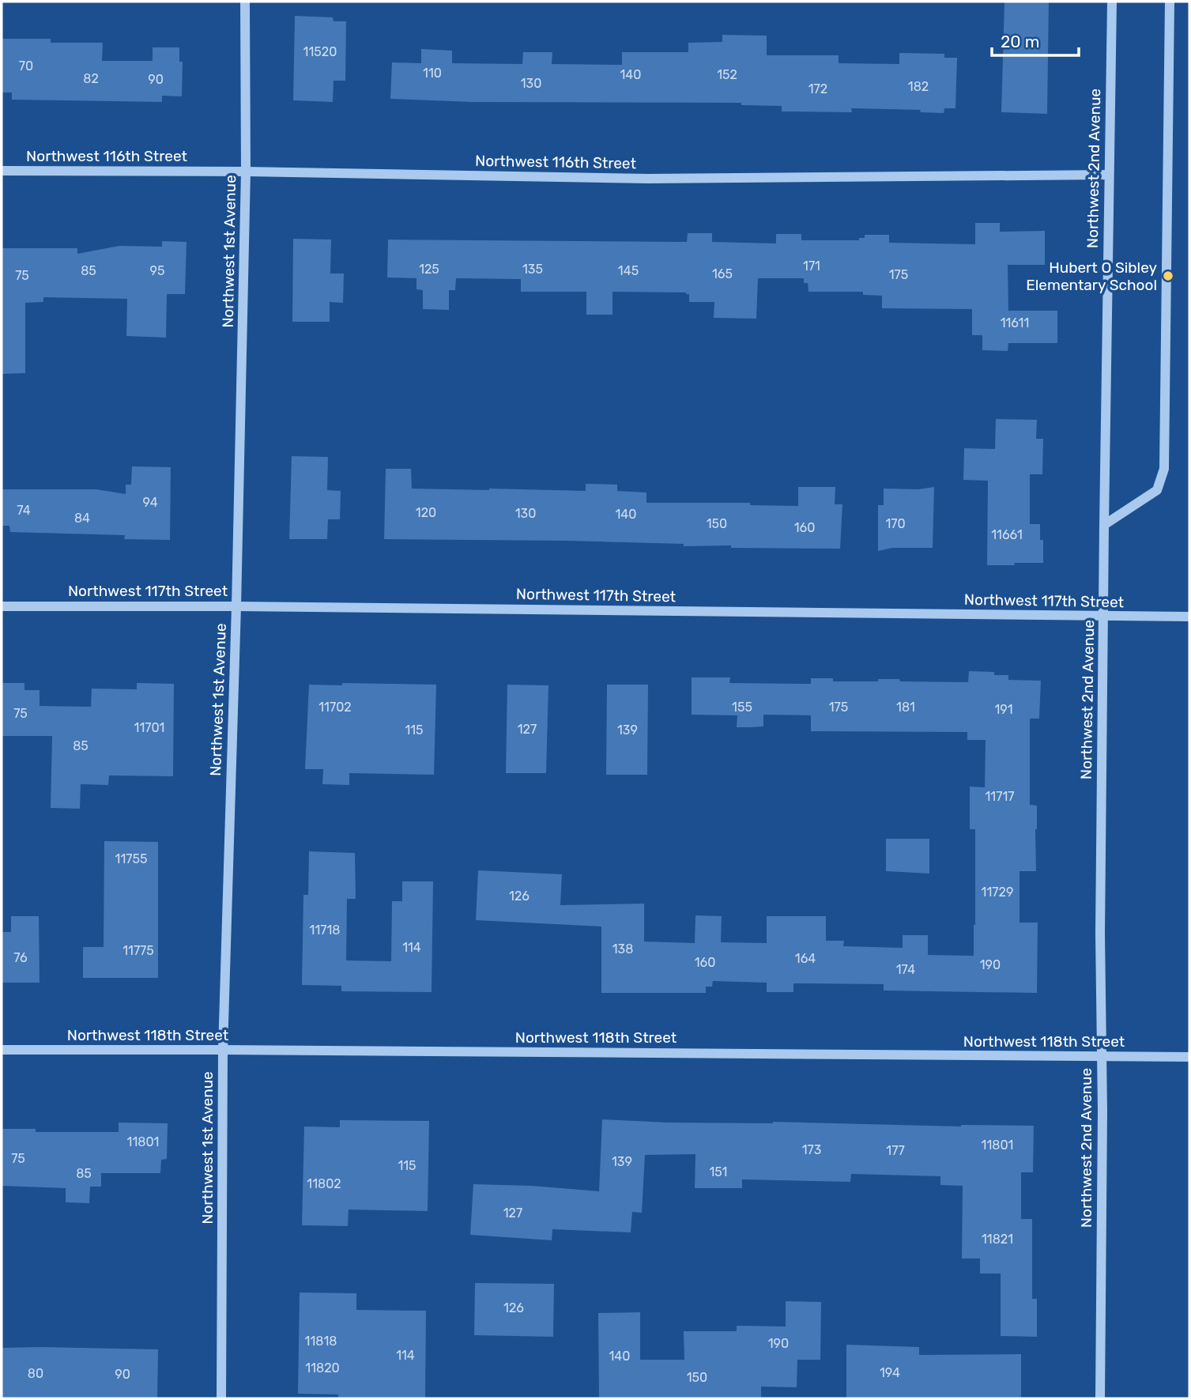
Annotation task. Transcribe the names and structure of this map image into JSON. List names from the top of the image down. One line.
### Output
{"streets":{"street":["Northwest 116th Street","Northwest 2nd Avenue","Northwest 1st Avenue","Northwest 117th Street","Northwest 118th Street"]},"crossings":[["Northwest 116th Street","Northwest 2nd Avenue"],["Northwest 116th Street","Northwest 1st Avenue"],["Northwest 2nd Avenue","Northwest 117th Street"],["Northwest 2nd Avenue","Northwest 118th Street"],["Northwest 1st Avenue","Northwest 117th Street"],["Northwest 1st Avenue","Northwest 118th Street"]],"places":["Hubert O Sibley Elementary School"],"house_numbers":["11520","70","110","140","152","82","90","130","182","172","171","125","135","85","95","145","165","175","75","11611","94","74","120","130","140","84","150","170","160","11661","11702","155","175","181","191","75","11701","127","115","139","85","11717","11755","11729","126","11718","114","138","11775","76","164","160","190","174","11801","11801","173","177","75","139","115","151","85","11802","127","11821","126","11818","190","114","140","11820","194","80","90","150"],"scale_bar":"20 m"}
